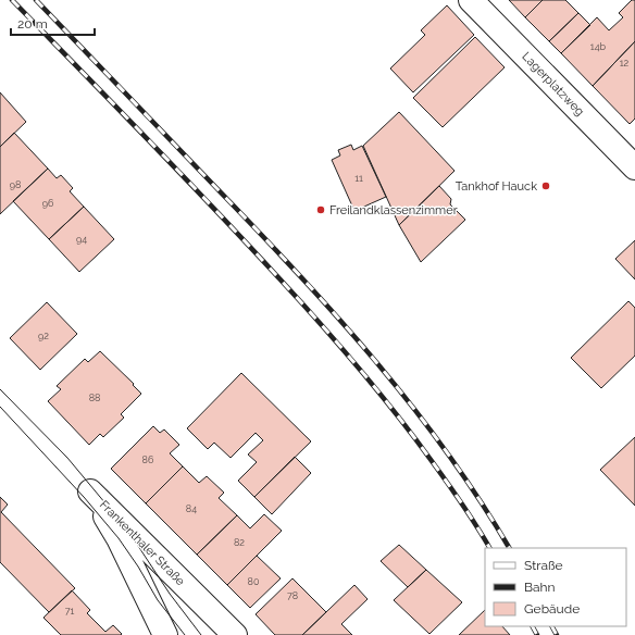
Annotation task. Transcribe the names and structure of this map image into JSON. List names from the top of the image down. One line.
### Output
{"streets":{"street":["Lagerplatzweg","Frankenthaler Straße"]},"places":["Tankhof Hauck","Freilandklassenzimmer"],"house_numbers":["14b","12","11","98","96","94","92","88","86","84","82","80","78","71"],"legend":["Straße","Bahn","Gebäude"],"scale_bar":"20 m"}
